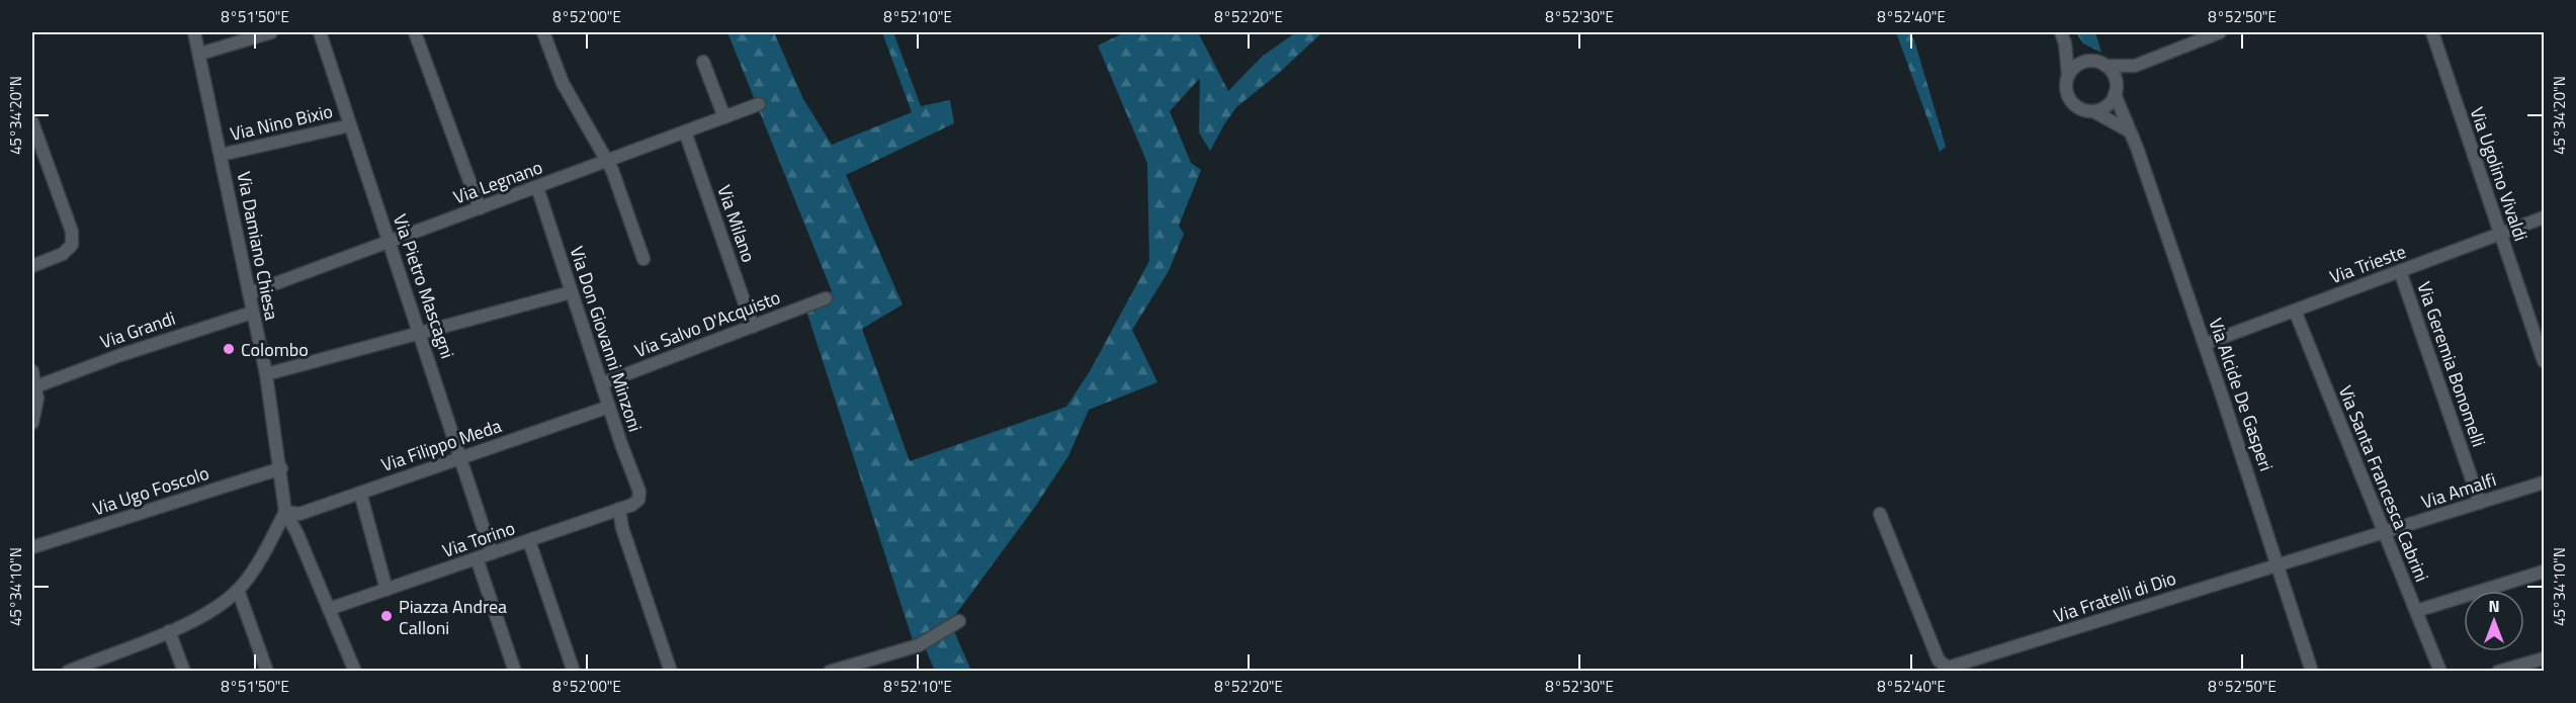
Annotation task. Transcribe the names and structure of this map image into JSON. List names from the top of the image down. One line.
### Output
{"streets":{"street":["Via Nino Bixio","Via Ugolino Vivaldi","Via Legnano","Via Milano","Via Damiano Chiesa","Via Trieste","Via Pietro Mascagni","Via Salvo D'Acquisto","Via Grandi","Via Don Giovanni Minzoni","Via Geremia Bonomelli","Via Alcide De Gasperi","Via Filippo Meda","Via Santa Francesca Cabrini","Via Ugo Foscolo","Via Amalfi","Via Torino","Via Fratelli di Dio"]},"crossings":[["Via Nino Bixio","Via Damiano Chiesa"],["Via Nino Bixio","Via Pietro Mascagni"],["Via Ugolino Vivaldi","Via Trieste"],["Via Legnano","Via Milano"],["Via Legnano","Via Damiano Chiesa"],["Via Legnano","Via Pietro Mascagni"],["Via Legnano","Via Don Giovanni Minzoni"],["Via Milano","Via Salvo D'Acquisto"],["Via Damiano Chiesa","Via Grandi"],["Via Damiano Chiesa","Via Filippo Meda"],["Via Damiano Chiesa","Via Ugo Foscolo"],["Via Damiano Chiesa","Via Torino"],["Via Trieste","Via Geremia Bonomelli"],["Via Trieste","Via Alcide De Gasperi"],["Via Trieste","Via Santa Francesca Cabrini"],["Via Pietro Mascagni","Via Filippo Meda"],["Via Pietro Mascagni","Via Torino"],["Via Salvo D'Acquisto","Via Don Giovanni Minzoni"],["Via Don Giovanni Minzoni","Via Filippo Meda"],["Via Don Giovanni Minzoni","Via Torino"],["Via Geremia Bonomelli","Via Amalfi"],["Via Alcide De Gasperi","Via Amalfi"],["Via Alcide De Gasperi","Via Fratelli di Dio"],["Via Santa Francesca Cabrini","Via Amalfi"],["Via Amalfi","Via Fratelli di Dio"]],"places":["Colombo","Piazza Andrea Calloni"],"north":"top","coordinates":["8°51'50\"E","8°52'00\"E","8°52'10\"E","8°52'20\"E","8°52'30\"E","8°52'40\"E","8°52'50\"E","45°34'20\"N","45°34'10\"N"]}
